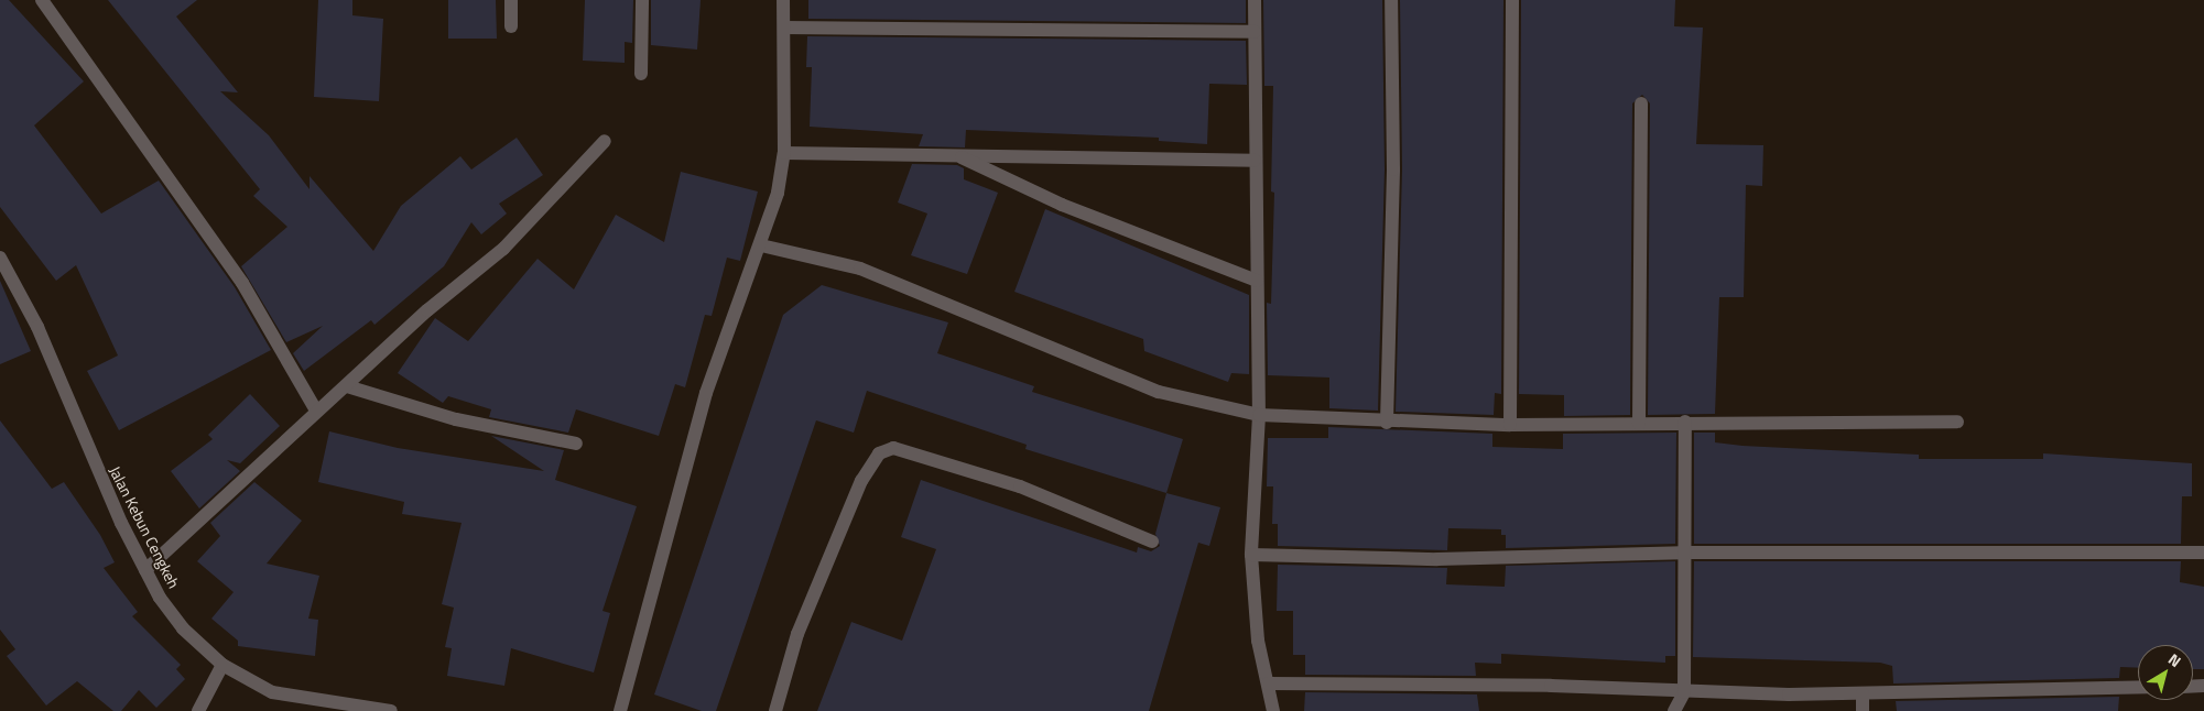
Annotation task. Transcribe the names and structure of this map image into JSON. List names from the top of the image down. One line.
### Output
{"streets":{"street":["Jalan Kebun Cengkeh"]},"north":"top right"}
